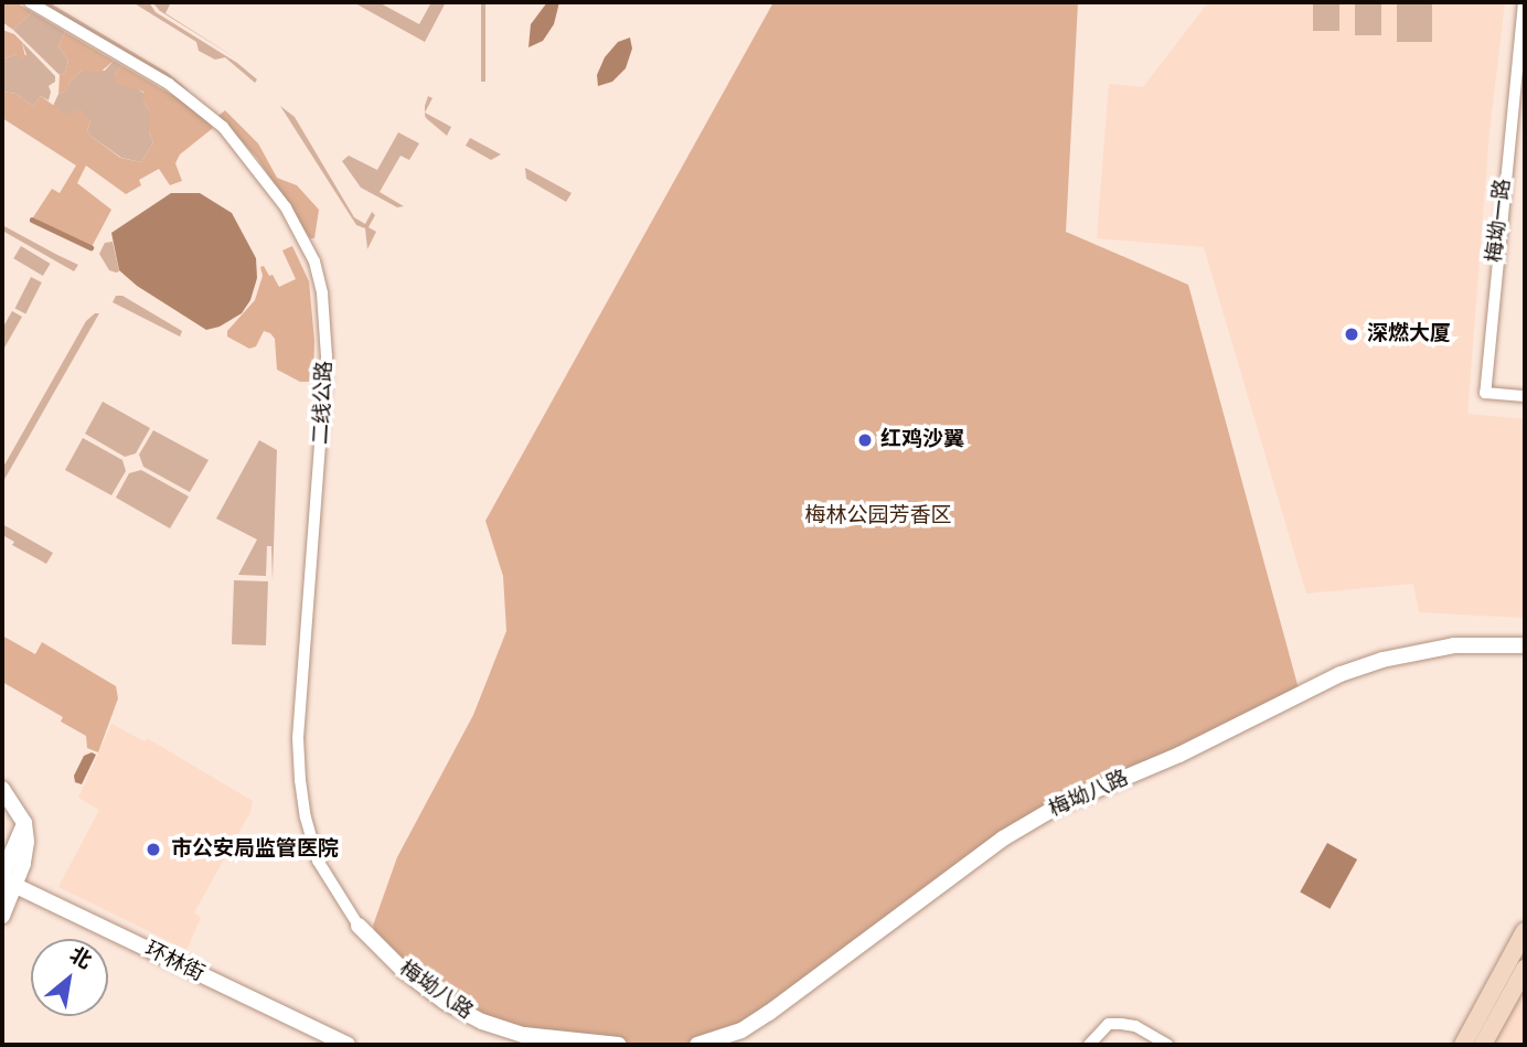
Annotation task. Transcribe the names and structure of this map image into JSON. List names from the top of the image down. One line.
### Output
{"streets":{"street":["梅坳一路","二线公路","梅坳八路","环林街"]},"crossings":[["二线公路","梅坳八路"]],"parks":["梅林公园芳香区"],"places":["深燃大厦","红鸡沙翼","市公安局监管医院"],"north":"top right"}
